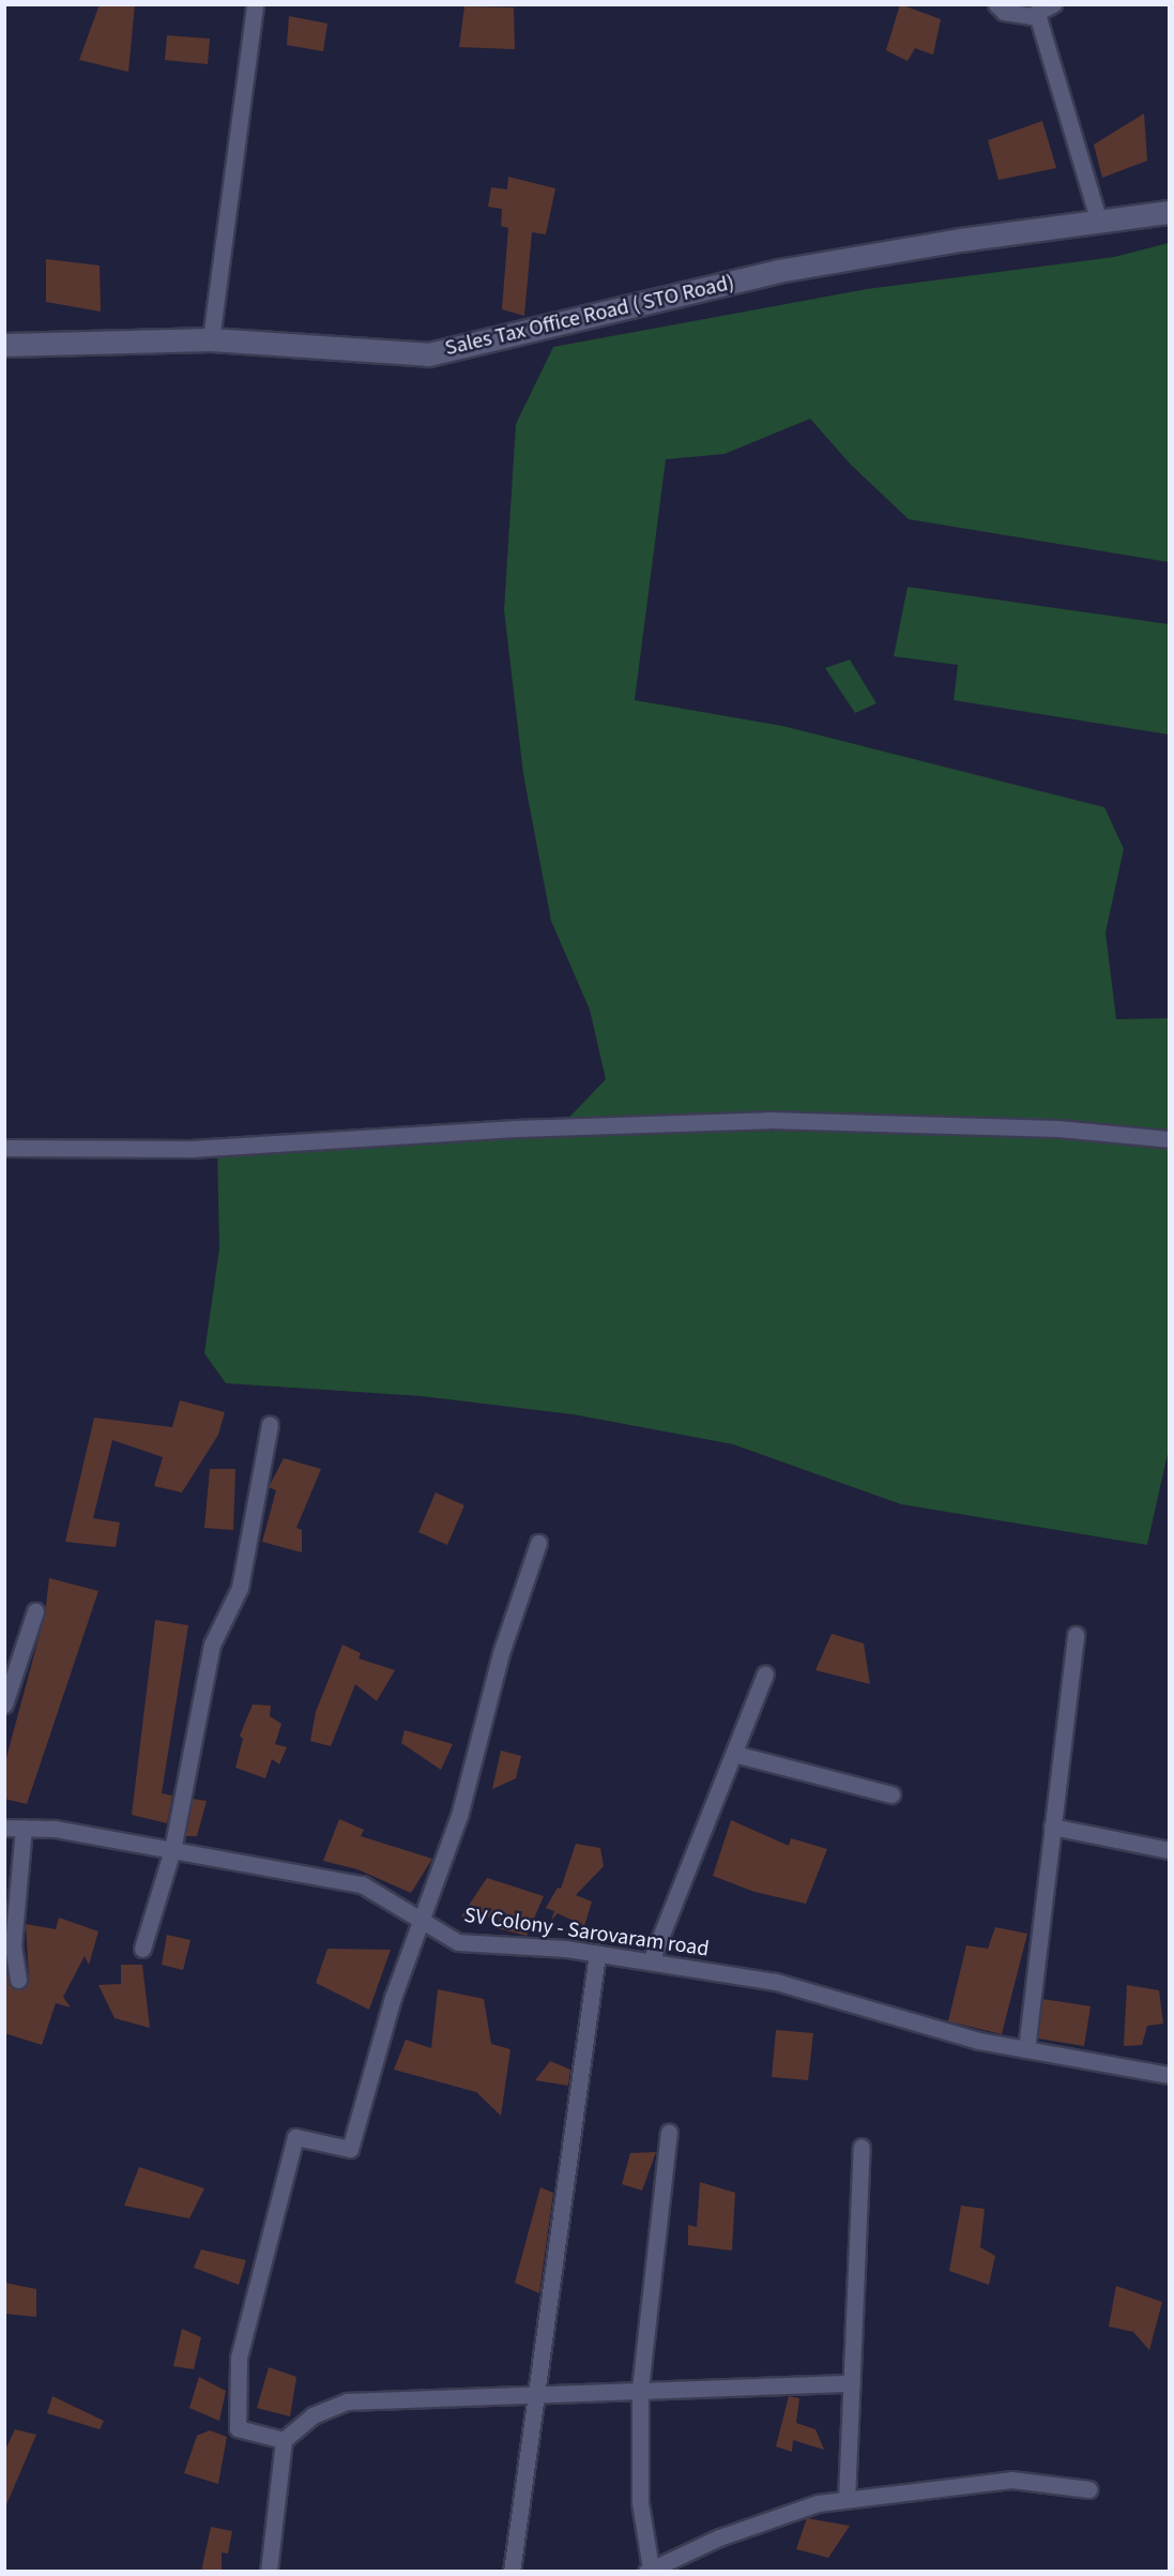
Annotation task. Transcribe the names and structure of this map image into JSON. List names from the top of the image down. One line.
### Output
{"streets":{"street":["Sales Tax Office Road ( STO Road)","SV Colony - Sarovaram road"]}}
